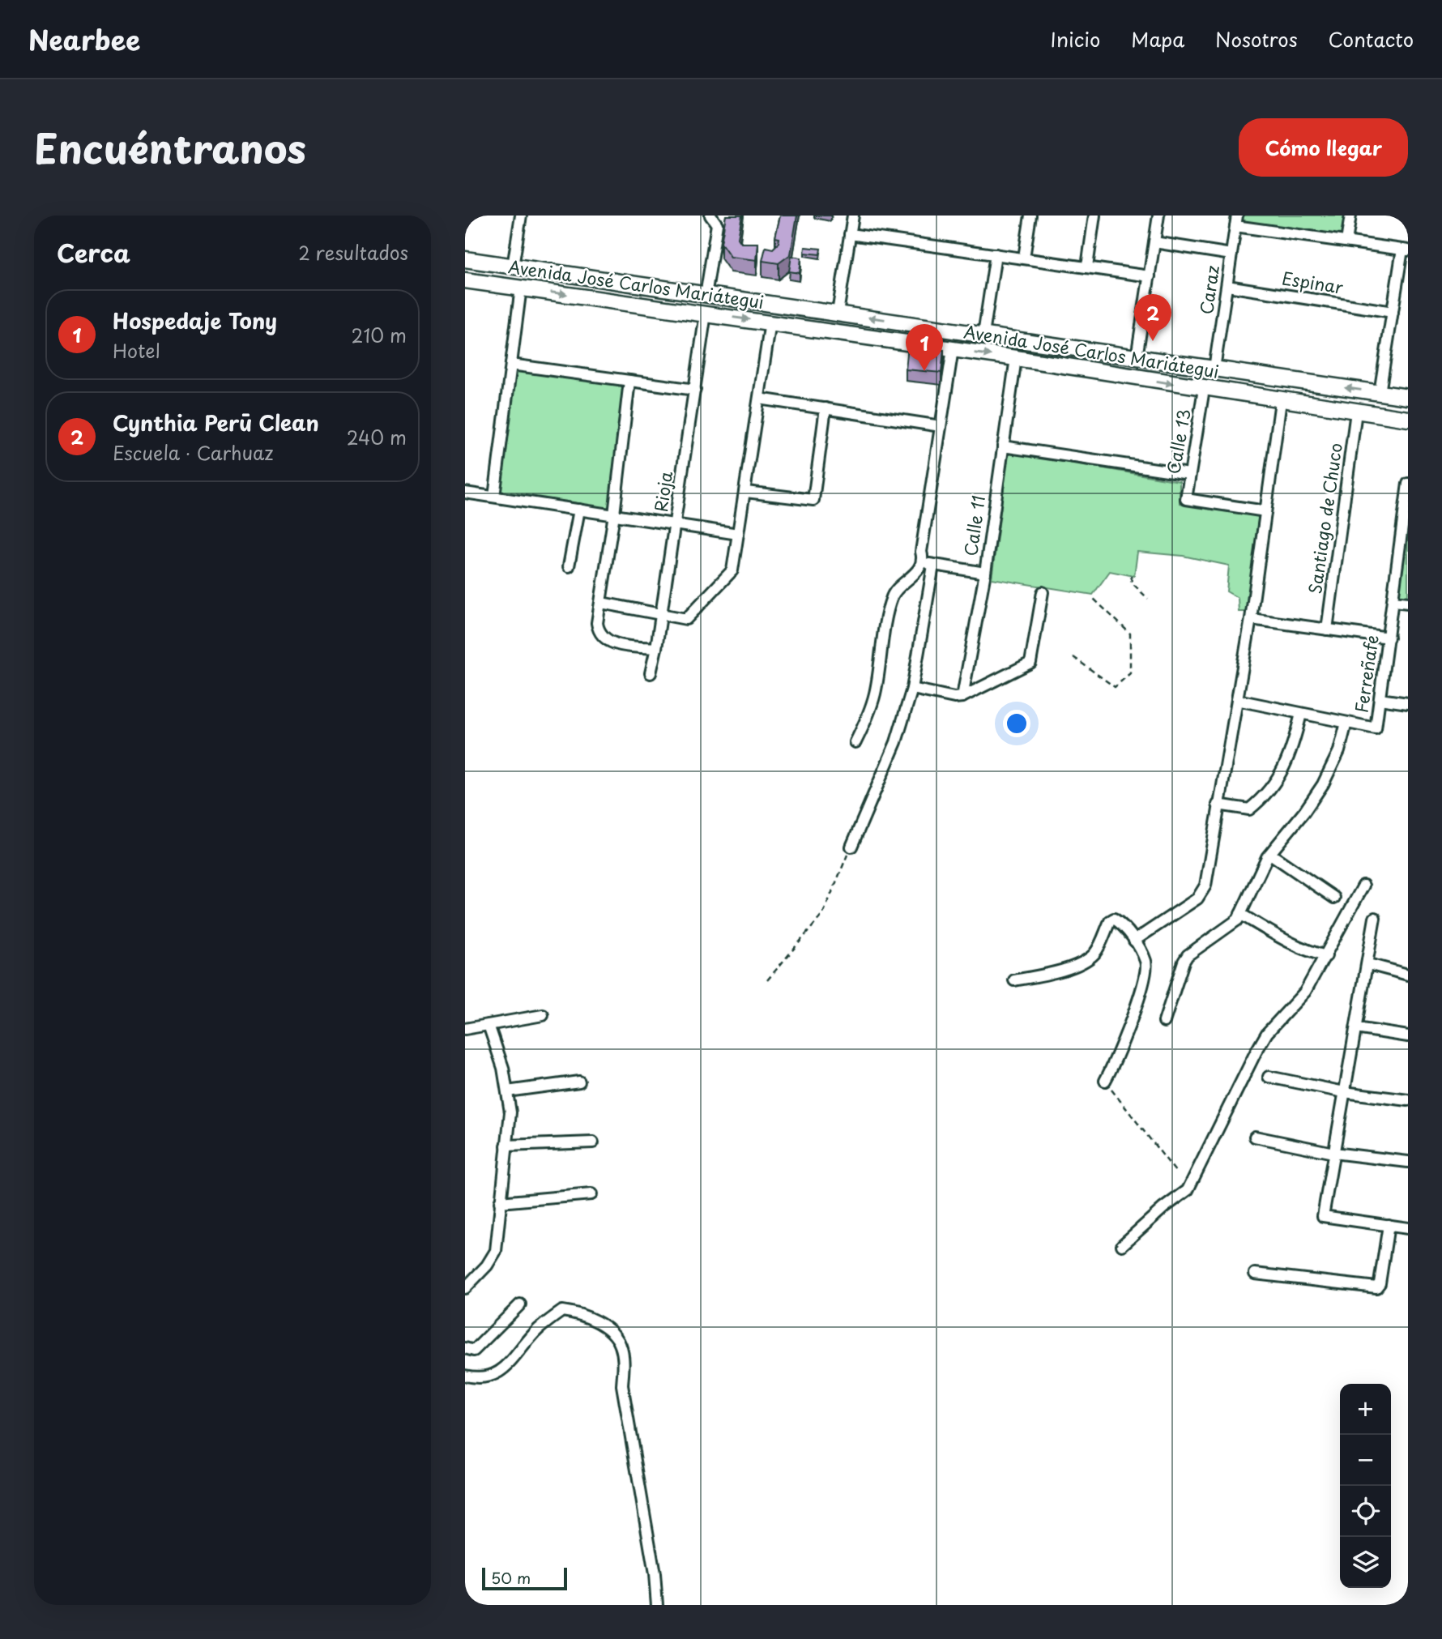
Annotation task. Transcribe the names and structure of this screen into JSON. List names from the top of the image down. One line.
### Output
{"streets":{"main road":["Avenida José Carlos Mariátegui"],"street":["Espinar","Caraz","Calle 13","Rioja","Santiago de Chuco","Calle 11","Ferreñafe"]},"crossings":[["Espinar","Caraz"],["Avenida José Carlos Mariátegui","Caraz"],["Avenida José Carlos Mariátegui","Calle 13"],["Avenida José Carlos Mariátegui","Rioja"],["Avenida José Carlos Mariátegui","Santiago de Chuco"],["Avenida José Carlos Mariátegui","Calle 11"]],"scale_bar":"50 m","page":{"header":"Nearbee","nav":["Inicio","Mapa","Nosotros","Contacto"],"title":"Encuéntranos","buttons":"Cómo llegar","heading":["Cerca","2 resultados"],"list":[{"mark":"1","name":"Hospedaje Tony","note":"Hotel","value":"210 m"},{"mark":"2","name":"Cynthia Perū Clean","note":"Escuela · Carhuaz","value":"240 m"}],"pins":["2","1"],"map_buttons":["+","−"],"scale":"50 m"}}
